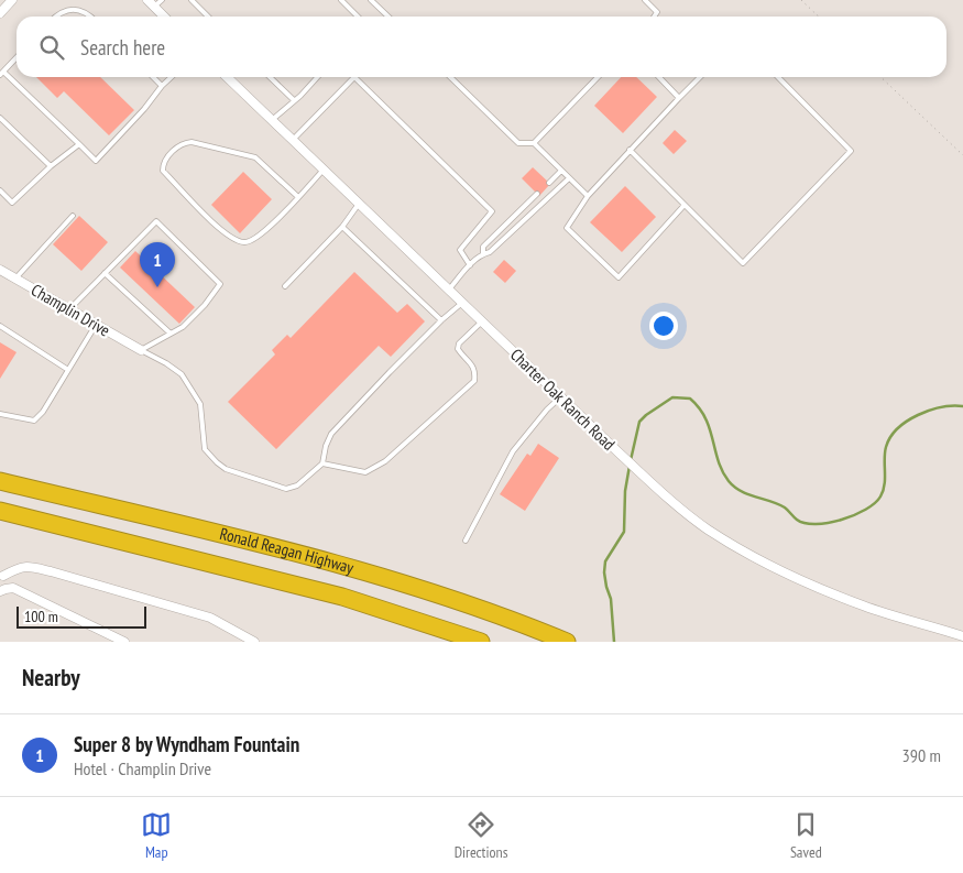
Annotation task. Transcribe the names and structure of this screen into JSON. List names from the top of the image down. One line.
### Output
{"streets":{"highway":["Ronald Reagan Highway"],"street":["Champlin Drive","Charter Oak Ranch Road"]},"scale_bar":"100 m","page":{"search":"Search here","pins":"1","scale":"100 m","heading":"Nearby","list":[{"mark":"1","name":"Super 8 by Wyndham Fountain","note":"Hotel · Champlin Drive","value":"390 m"}],"nav":["Map","Directions","Saved"]}}
